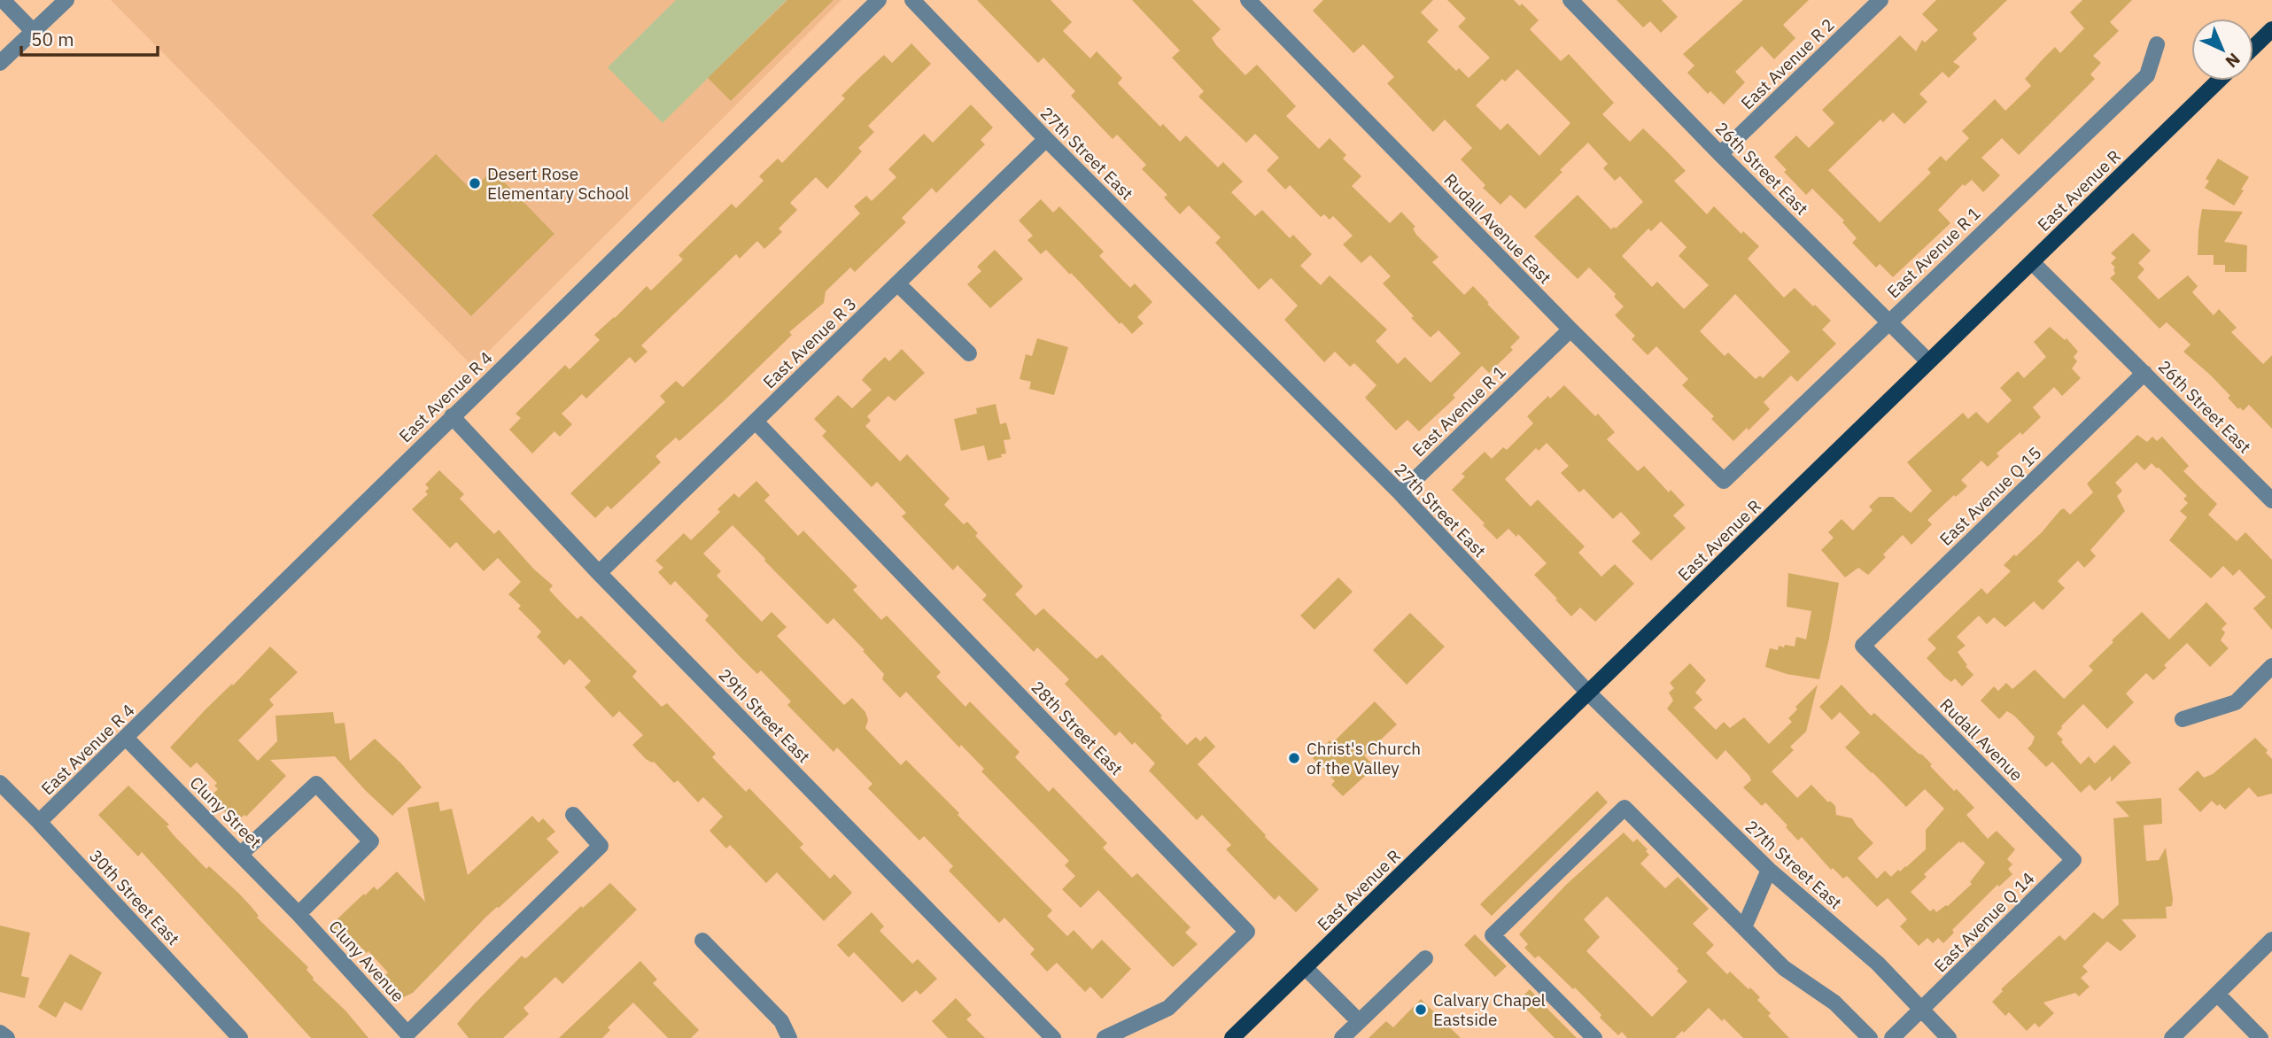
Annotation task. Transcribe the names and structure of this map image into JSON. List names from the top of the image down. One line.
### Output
{"streets":{"main road":["East Avenue R"],"street":["East Avenue R 2","27th Street East","26th Street East","Rudall Avenue East","East Avenue R 1","East Avenue R 3","East Avenue R 4","East Avenue Q 15","29th Street East","28th Street East","Rudall Avenue","Cluny Street","30th Street East","East Avenue Q 14","Cluny Avenue"]},"crossings":[["East Avenue R 2","26th Street East"],["27th Street East","East Avenue R"],["27th Street East","East Avenue R 1"],["27th Street East","East Avenue R 3"],["27th Street East","East Avenue Q 14"],["26th Street East","East Avenue R"],["26th Street East","East Avenue R 1"],["26th Street East","East Avenue Q 15"],["Rudall Avenue East","East Avenue R 1"],["East Avenue R 3","29th Street East"],["East Avenue R 3","28th Street East"],["East Avenue R 4","29th Street East"],["East Avenue R 4","Cluny Street"],["East Avenue R 4","30th Street East"],["East Avenue Q 15","Rudall Avenue"],["Rudall Avenue","East Avenue Q 14"],["Cluny Street","Cluny Avenue"]],"places":["Desert Rose Elementary School","Christ's Church of the Valley","Calvary Chapel Eastside"],"scale_bar":"50 m","north":"bottom right"}
